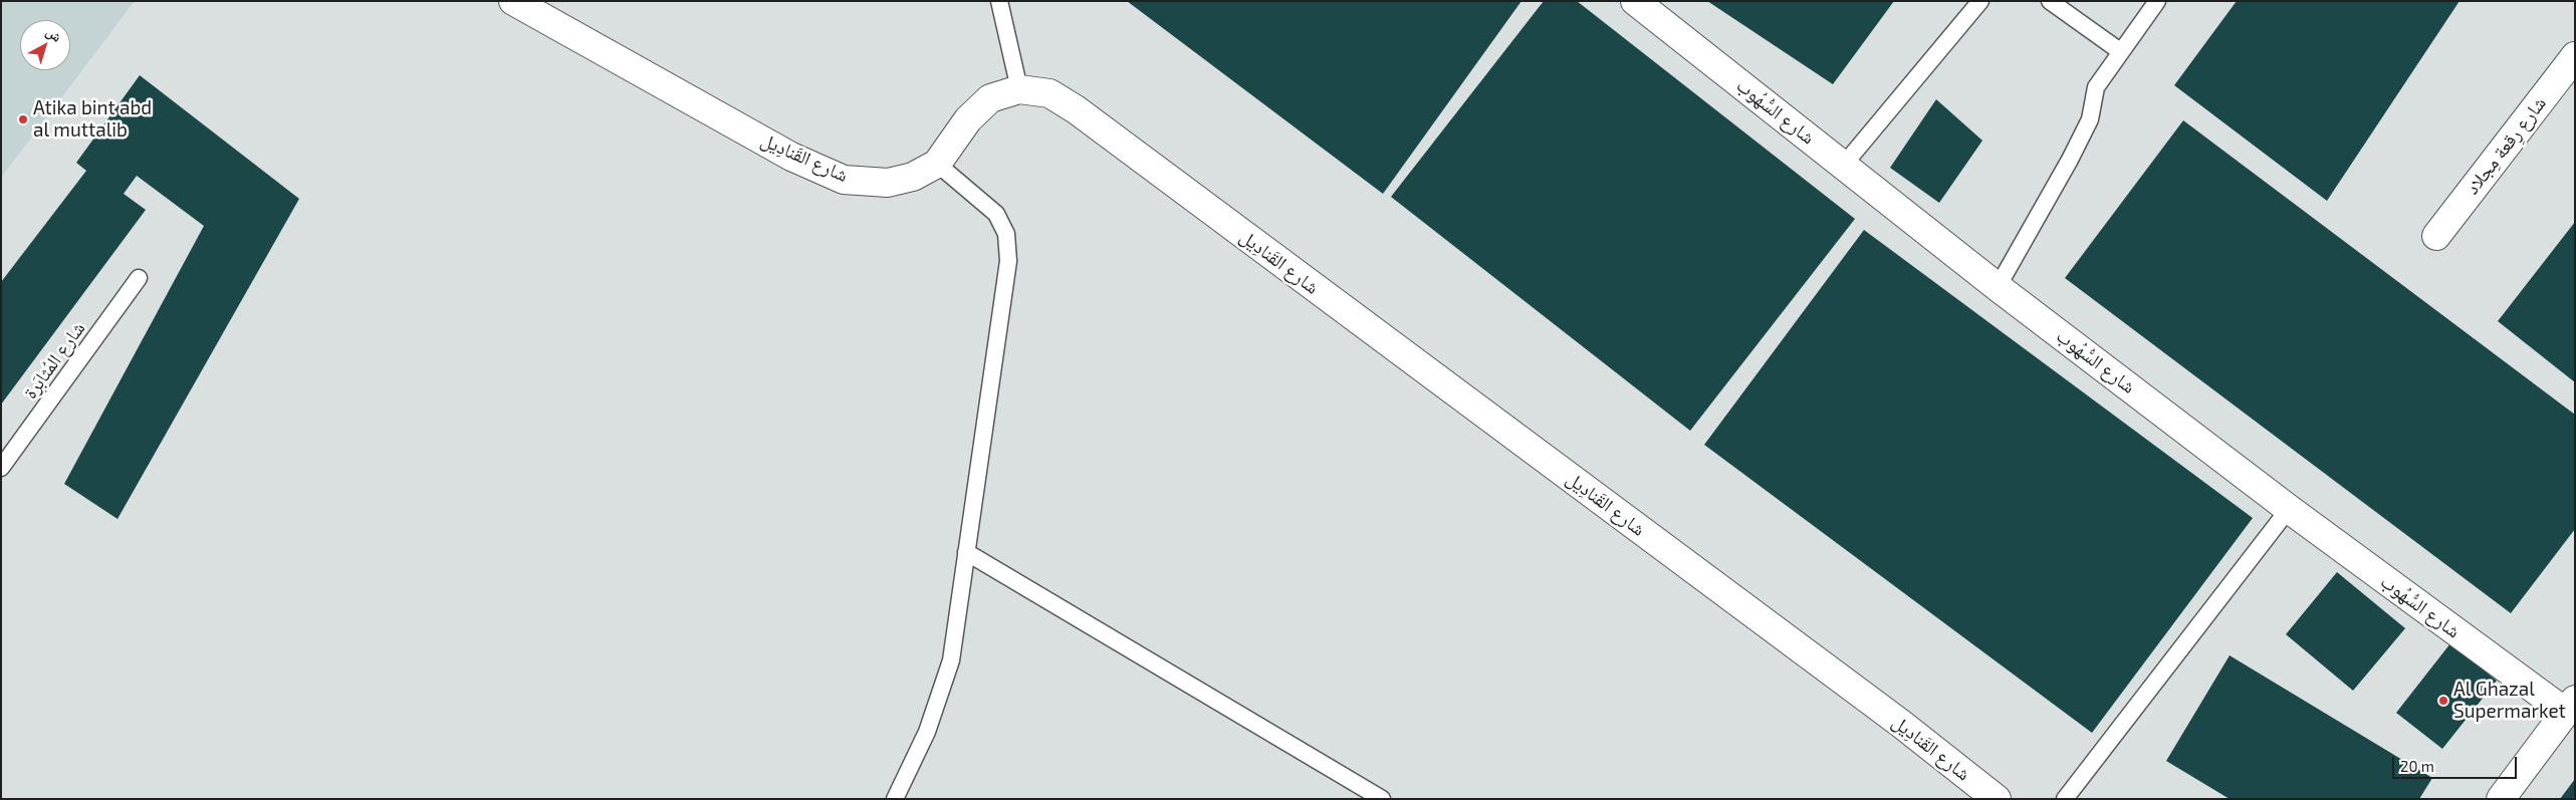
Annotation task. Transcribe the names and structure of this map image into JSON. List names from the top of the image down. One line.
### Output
{"streets":{"street":["شارع السُّهُوب","شارع رِقعة مِجلاد","شارع القَنادِيل"],"lane":["شارع المُثابَرة"]},"places":["Atika bint abd al muttalib","Al Ghazal Supermarket"],"scale_bar":"20 m","north":"top right"}
